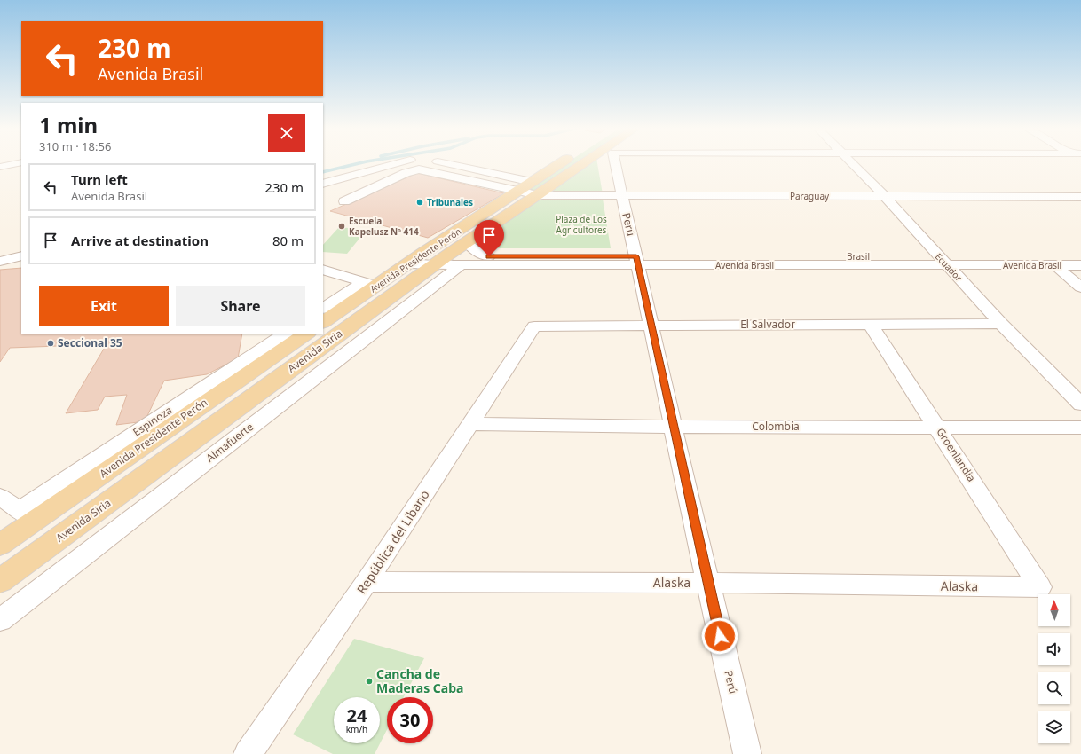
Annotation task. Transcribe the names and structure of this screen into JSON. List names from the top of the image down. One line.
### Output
{"streets":{"main road":["Avenida Presidente Perón","Avenida Siria"],"street":["Paraguay","Perú","Avenida Brasil","Ecuador","El Salvador","Espinoza","Colombia","Almafuerte","Groenlandia","República del Líbano","Alaska"]},"crossings":[["Paraguay","Perú"],["Paraguay","Avenida Presidente Perón"],["Paraguay","Ecuador"],["Paraguay","Avenida Siria"],["Perú","Avenida Brasil"],["Perú","El Salvador"],["Perú","Colombia"],["Perú","Alaska"],["Avenida Presidente Perón","Avenida Brasil"],["Avenida Presidente Perón","Avenida Siria"],["Avenida Presidente Perón","Espinoza"],["Avenida Presidente Perón","Almafuerte"],["Avenida Brasil","Ecuador"],["Avenida Brasil","Avenida Siria"],["Avenida Brasil","Almafuerte"],["Ecuador","El Salvador"],["El Salvador","Groenlandia"],["El Salvador","República del Líbano"],["Avenida Siria","Almafuerte"],["Colombia","Groenlandia"],["Colombia","República del Líbano"],["Groenlandia","Alaska"],["República del Líbano","Alaska"]],"parks":["Plaza de Los Agricultores"],"places":["Tribunales","Escuela Kapelusz Nº 414","Seccional 35","Cancha de Maderas Caba"],"north":"top","page":{"turn":["230 m","Avenida Brasil"],"heading":["1 min","310 m · 18:56"],"list":[{"name":"Turn left","note":"Avenida Brasil","value":"230 m"},{"name":"Arrive at destination","value":"80 m"}],"buttons":["Exit","Share"],"speed":"24 km/h","limit":"30"}}
